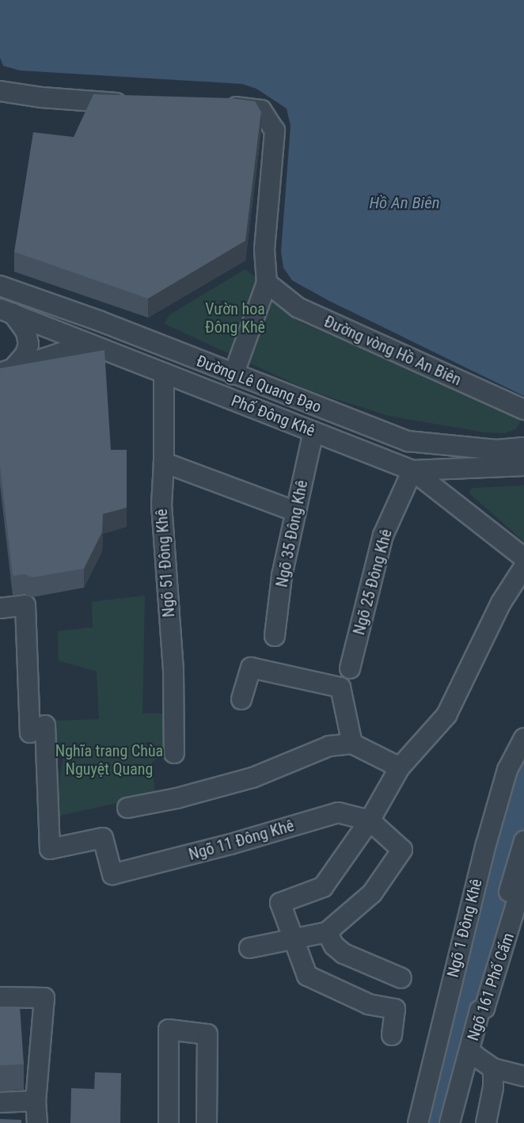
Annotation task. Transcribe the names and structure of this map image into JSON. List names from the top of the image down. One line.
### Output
{"streets":{"street":["Đường vòng Hồ An Biên","Đường Lê Quang Đạo","Phố Đông Khê","Ngõ 35 Đông Khê","Ngõ 51 Đông Khê","Ngõ 25 Đông Khê","Ngõ 11 Đông Khê","Ngõ 1 Đông Khê","Ngõ 161 Phố Cấm"]},"crossings":[["Phố Đông Khê","Ngõ 35 Đông Khê"],["Phố Đông Khê","Ngõ 51 Đông Khê"],["Phố Đông Khê","Ngõ 25 Đông Khê"]],"water":["Hồ An Biên"],"parks":["Vườn hoa Đông Khê","Nghĩa trang Chùa Nguyệt Quang"]}
